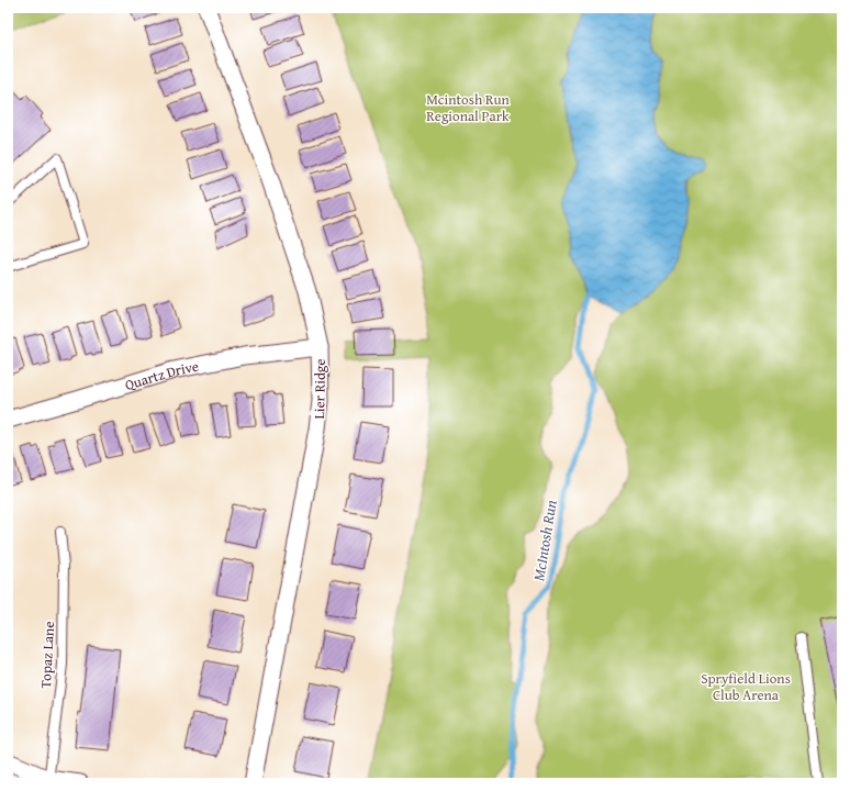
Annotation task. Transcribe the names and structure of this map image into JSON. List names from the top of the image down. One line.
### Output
{"streets":{"street":["Quartz Drive","Lier Ridge"],"lane":["Topaz Lane"]},"crossings":[["Quartz Drive","Lier Ridge"]],"water":["McIntosh Run"],"parks":["Mcintosh Run Regional Park","Spryfield Lions Club Arena"]}
